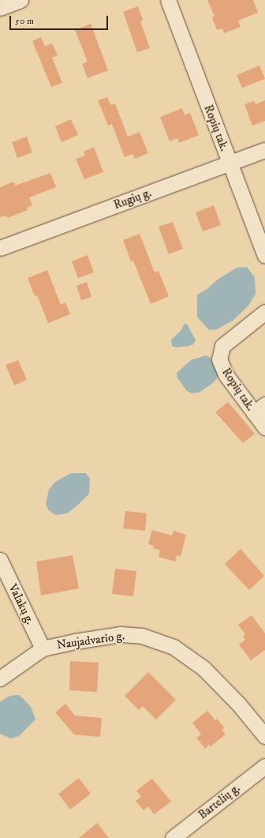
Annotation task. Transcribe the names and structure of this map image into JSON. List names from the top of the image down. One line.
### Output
{"streets":{"street":["Ropių tak.","Rugių g.","Valakų g.","Naujadvario g.","Bartelių g."]},"crossings":[["Ropių tak.","Rugių g."],["Valakų g.","Naujadvario g."]],"scale_bar":"50 m"}
